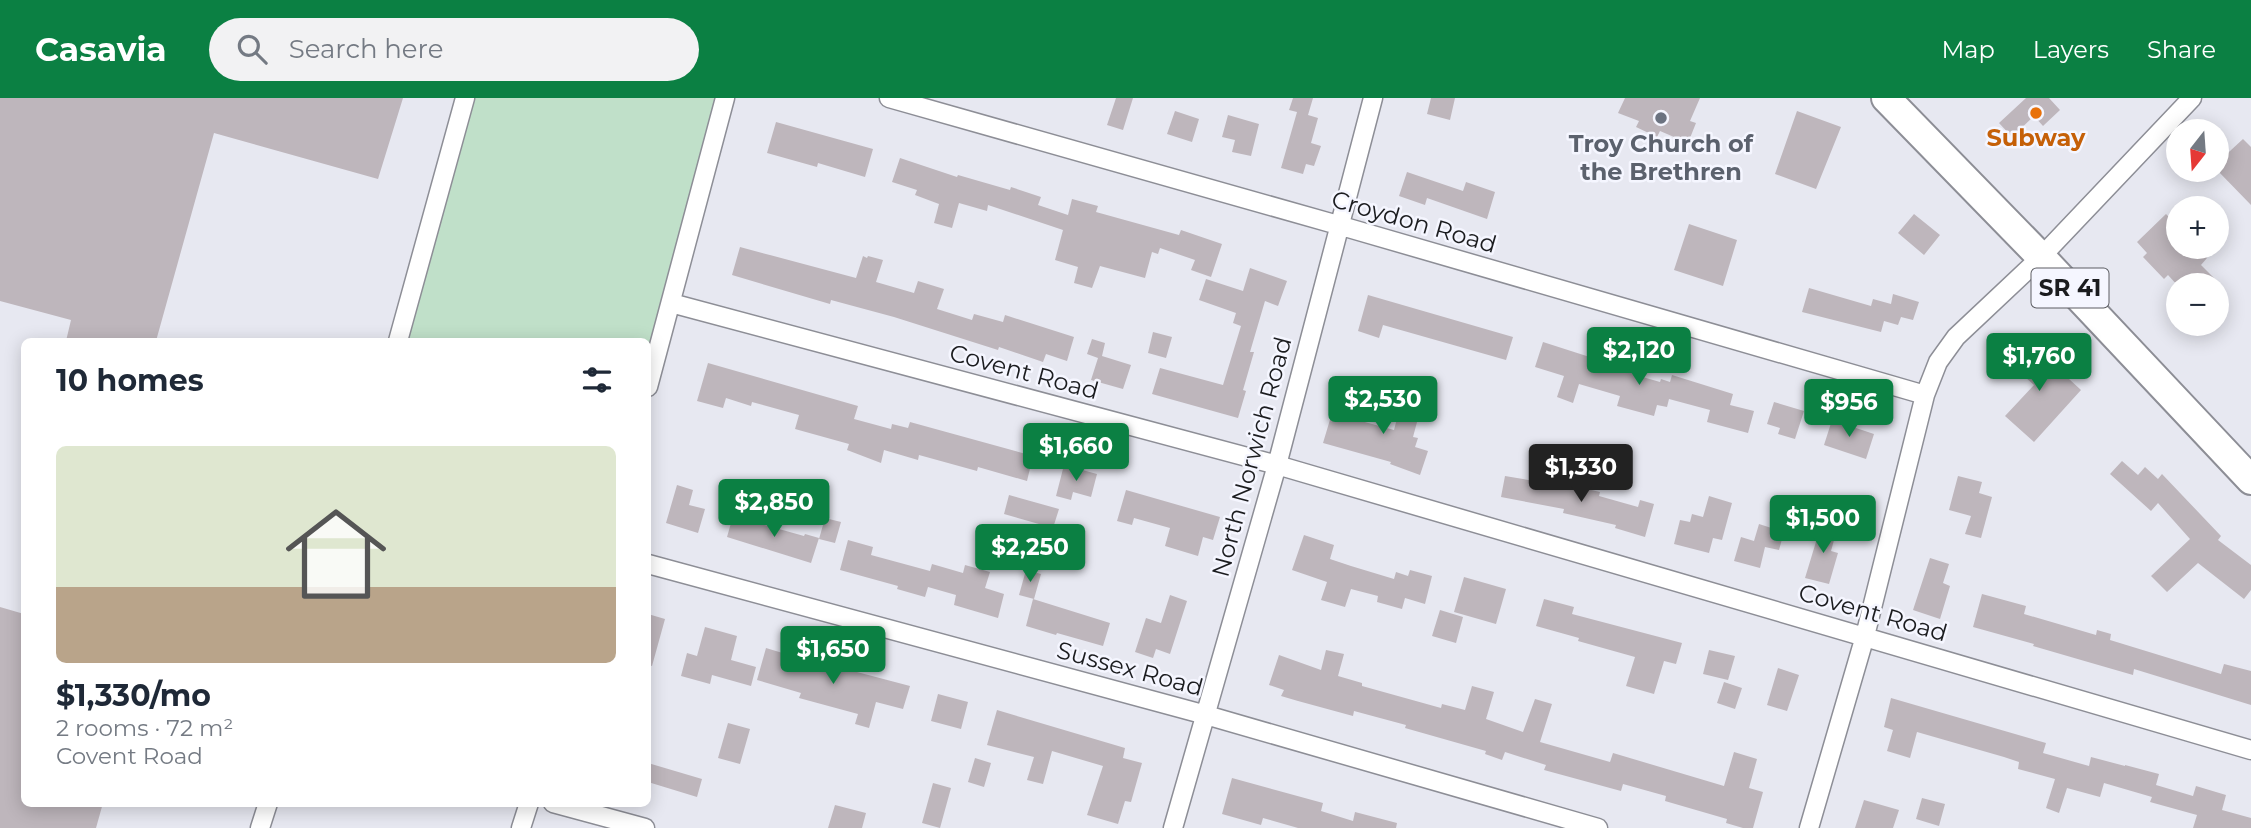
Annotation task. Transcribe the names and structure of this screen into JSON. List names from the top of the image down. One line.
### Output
{"streets":{"main road":["SR 41"],"street":["Croydon Road","Covent Road","North Norwich Road","Sussex Road"]},"crossings":[["Croydon Road","North Norwich Road"],["Covent Road","North Norwich Road"],["North Norwich Road","Sussex Road"]],"places":["Subway","Troy Church of the Brethren"],"north":"bottom","page":{"header":"Casavia","search":"Search here","nav":["Map","Layers","Share"],"map_buttons":["+","−"],"price":["$2,120","$1,760","$2,530","$956","$1,660","$1,330","$2,850","$1,500","$2,250","$1,650"],"heading":"10 homes","list":[{"name":"$1,330/mo","note":"2 rooms · 72 m² · Covent Road"}]}}
